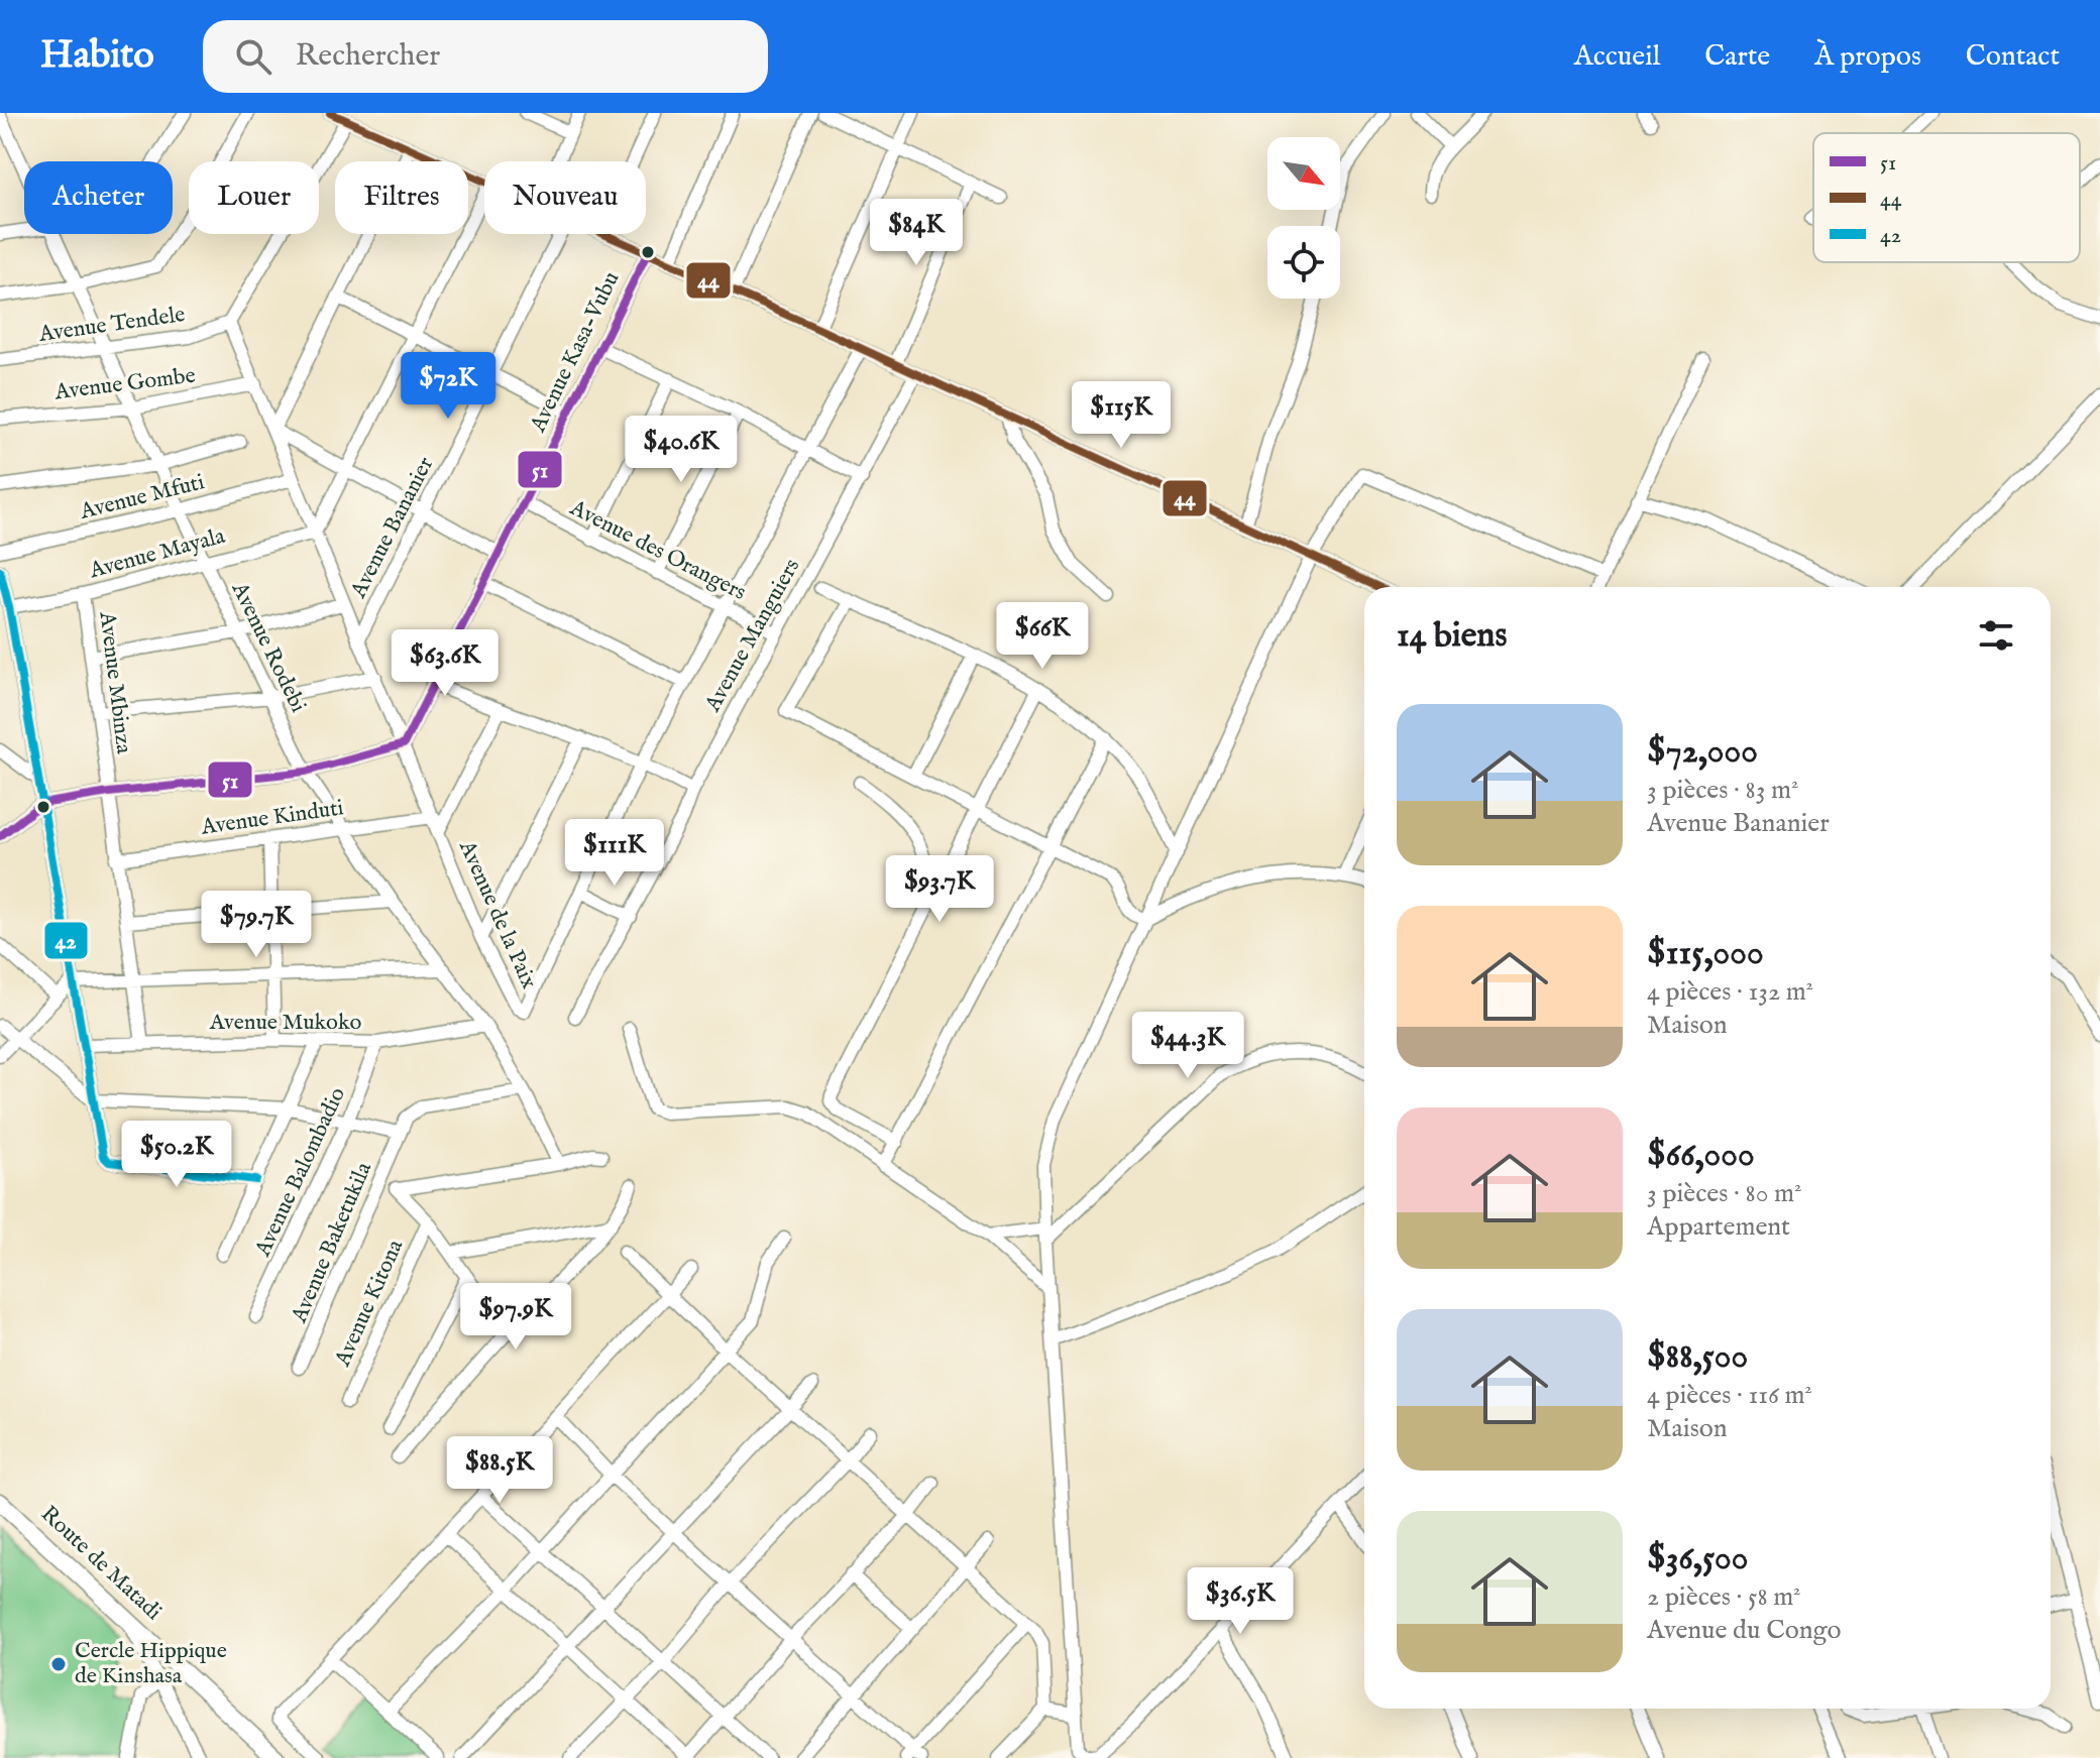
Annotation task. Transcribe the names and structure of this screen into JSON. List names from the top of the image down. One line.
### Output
{"streets":{"main road":["Route de Matadi"],"street":["Avenue Tendele","Avenue Kasa-Vubu","Avenue Gombe","Avenue Mfuti","Avenue Bananier","Avenue des Orangers","Avenue Mayala","Avenue Manguiers","Avenue Rodebi","Avenue Mbinza","Avenue Kinduti","Avenue de la Paix","Avenue Mukoko","Avenue Balombadio","Avenue Baketukila","Avenue Kitona"]},"crossings":[["Avenue Tendele","Avenue Rodebi"],["Avenue Tendele","Avenue de la Paix"],["Avenue Kasa-Vubu","Avenue des Orangers"],["Avenue Kasa-Vubu","Avenue de la Paix"],["Avenue Gombe","Avenue Rodebi"],["Avenue Gombe","Avenue de la Paix"],["Avenue Mfuti","Avenue Rodebi"],["Avenue Mfuti","Avenue de la Paix"],["Avenue Bananier","Avenue de la Paix"],["Avenue des Orangers","Avenue Manguiers"],["Avenue des Orangers","Avenue de la Paix"],["Avenue Mayala","Avenue Rodebi"],["Avenue Mayala","Avenue Mbinza"],["Avenue Mayala","Avenue de la Paix"],["Avenue Rodebi","Avenue Kinduti"],["Avenue Rodebi","Avenue Mukoko"],["Avenue Mbinza","Avenue Kinduti"],["Avenue Mbinza","Avenue Mukoko"],["Avenue Kinduti","Avenue de la Paix"],["Avenue Mukoko","Avenue Balombadio"]],"places":["Cercle Hippique de Kinshasa"],"lines":["transit line 44","transit line 51","transit line 42"],"legend":["51","44","42"],"north":"bottom right","page":{"header":"Habito","search":"Rechercher","nav":["Accueil","Carte","À propos","Contact"],"chip":["Acheter","Louer","Filtres","Nouveau"],"price":["$84K","$72K","$115K","$40.6K","$66K","$63.6K","$111K","$93.7K","$79.7K","$44.3K","$50.2K","$97.9K","$88.5K","$36.5K"],"heading":"14 biens","list":[{"name":"$72,000","note":"3 pièces · 83 m² · Avenue Bananier"},{"name":"$115,000","note":"4 pièces · 132 m² · Maison"},{"name":"$66,000","note":"3 pièces · 80 m² · Appartement"},{"name":"$88,500","note":"4 pièces · 116 m² · Maison"},{"name":"$36,500","note":"2 pièces · 58 m² · Avenue du Congo"}]}}
